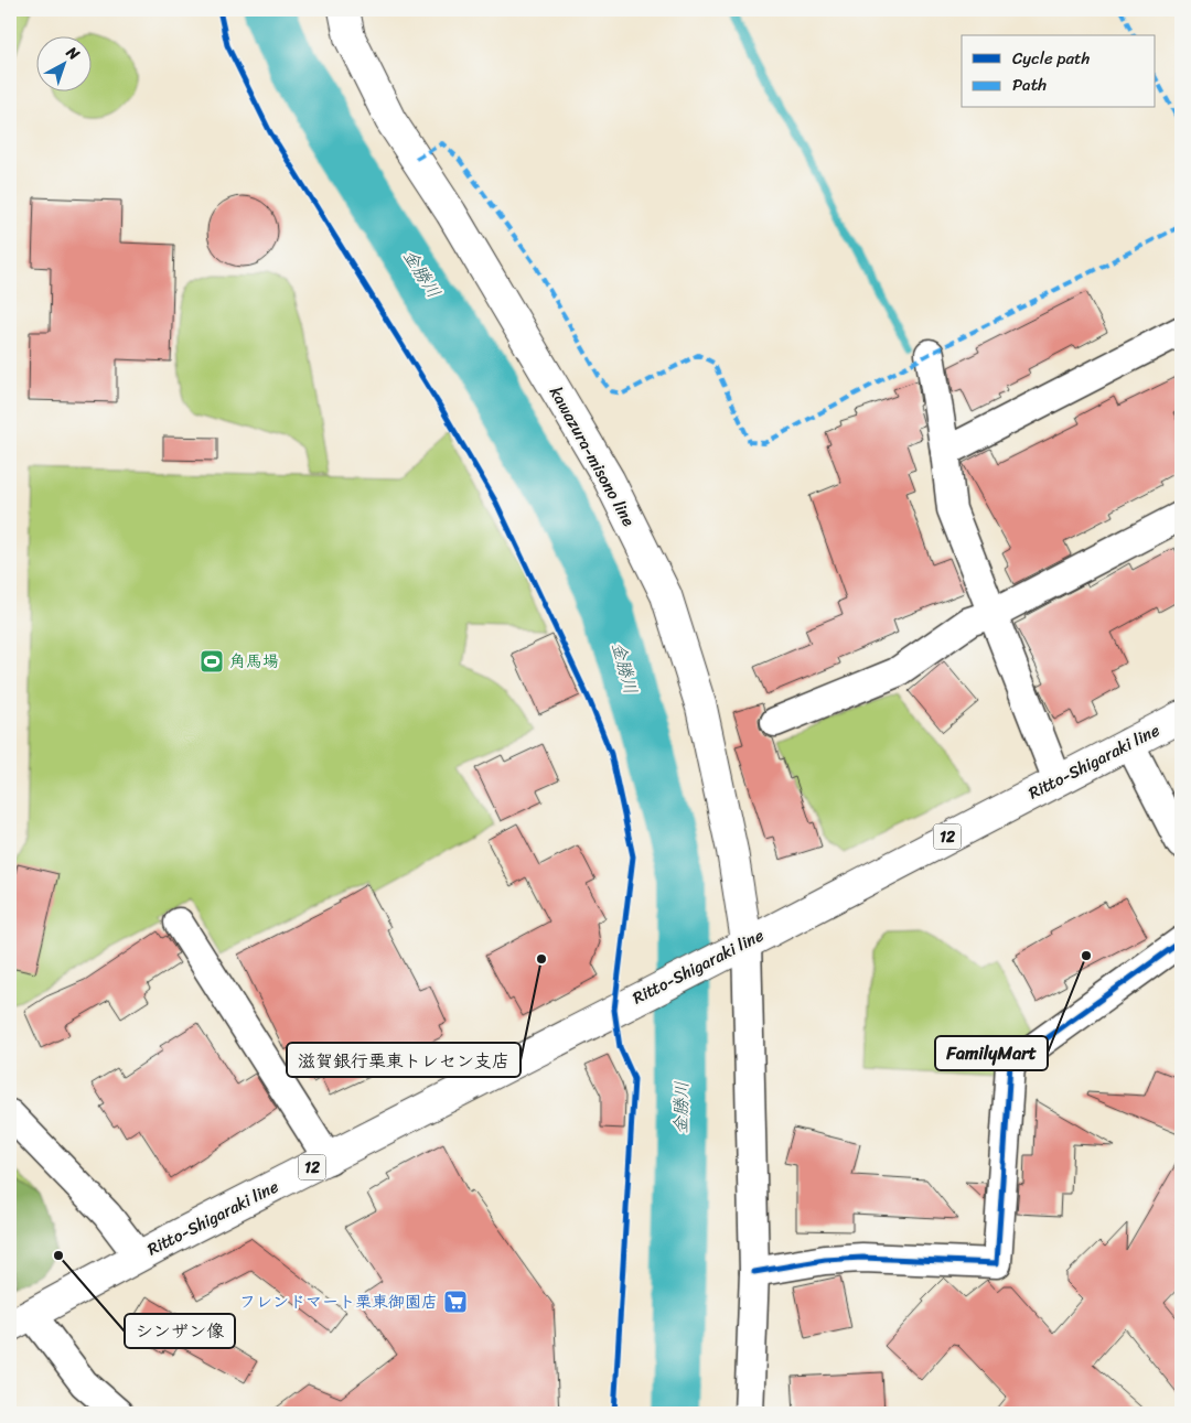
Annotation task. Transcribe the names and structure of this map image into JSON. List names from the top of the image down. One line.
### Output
{"streets":{"main road":["kawazura-misono line","Ritto-Shigaraki line","12"]},"crossings":[["kawazura-misono line","Ritto-Shigaraki line"]],"water":["金勝川"],"places":{"sports":["角馬場"],"other":["FamilyMart","滋賀銀行栗東トレセン支店","シンザン像"],"supermarket":["フレンドマート栗東御園店"]},"legend":["Cycle path","Path"],"north":"top right"}
